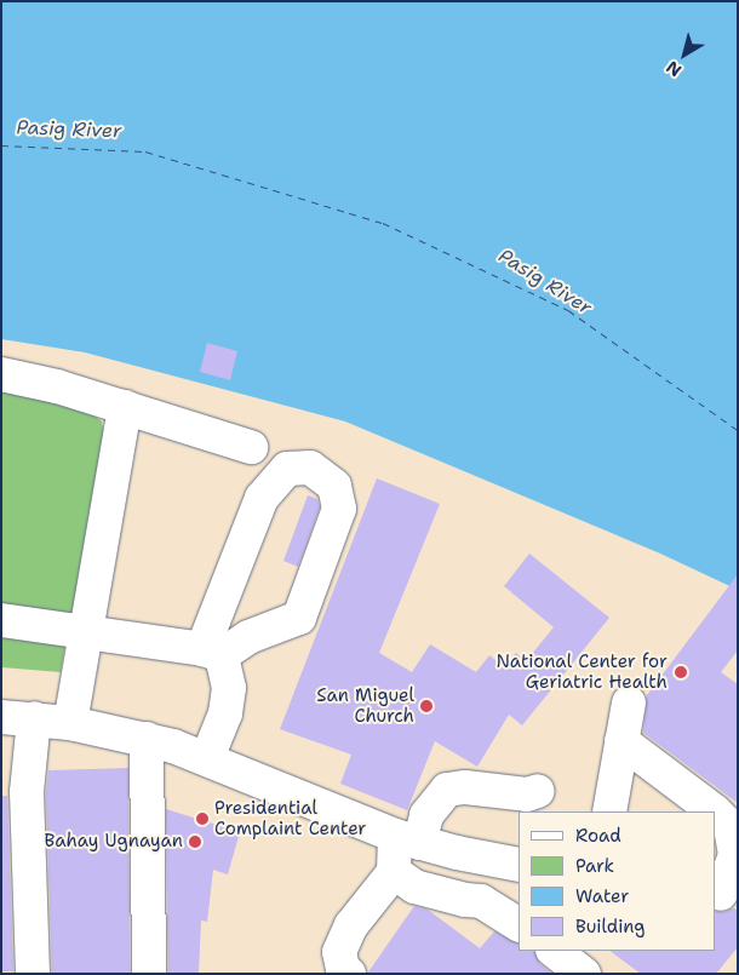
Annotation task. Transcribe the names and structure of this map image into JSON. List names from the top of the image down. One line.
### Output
{"water":["Pasig River"],"places":["National Center for Geriatric Health","San Miguel Church","Presidential Complaint Center","Bahay Ugnayan"],"legend":["Road","Park","Water","Building"],"north":"bottom left"}
